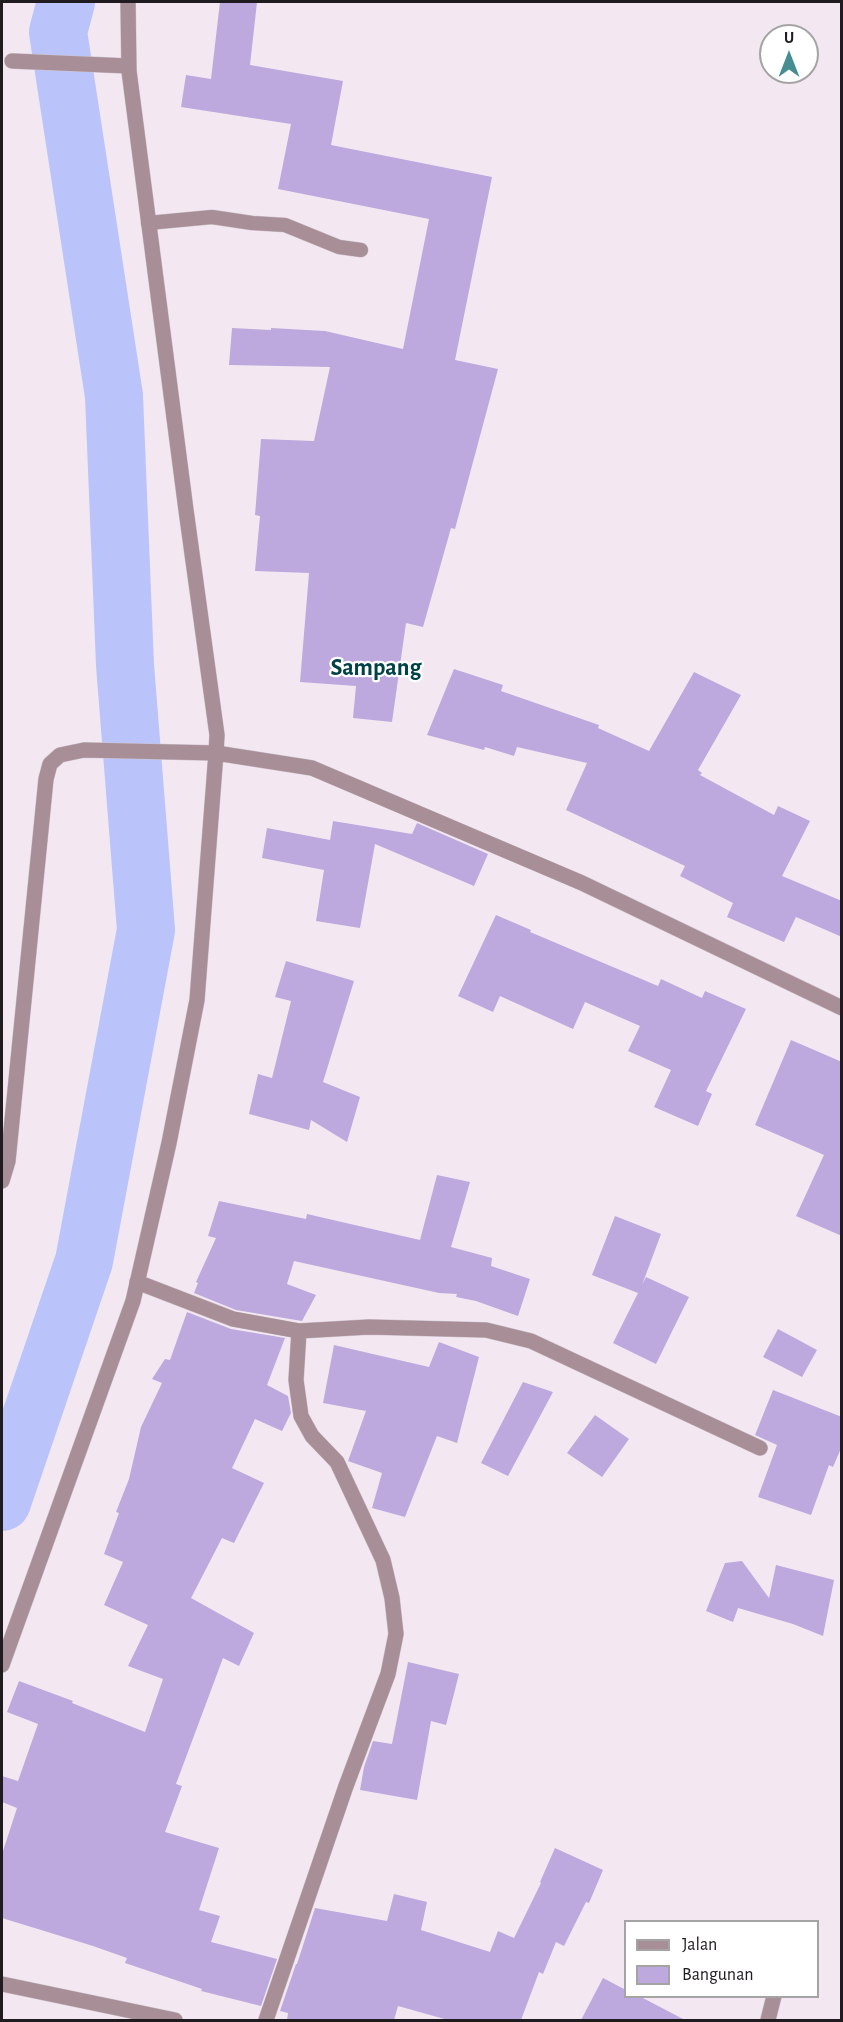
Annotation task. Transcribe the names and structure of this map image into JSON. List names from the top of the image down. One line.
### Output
{"districts":["Sampang"],"legend":["Jalan","Bangunan"],"north":"top"}
